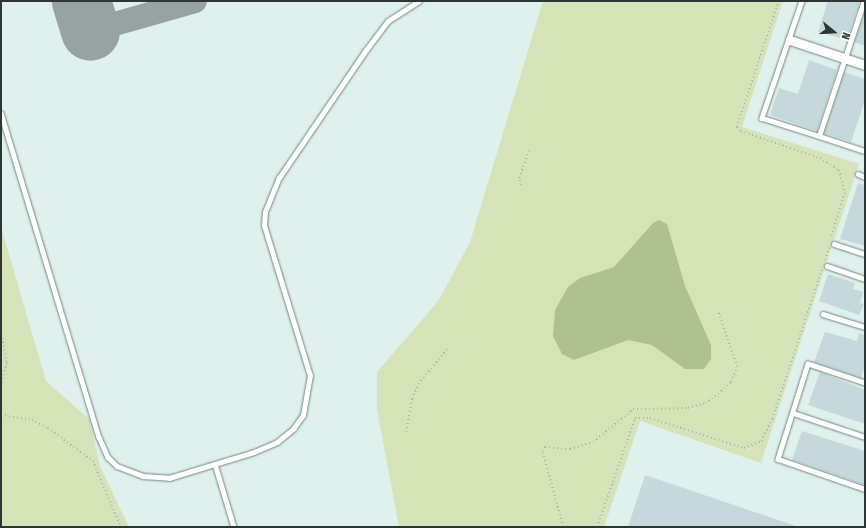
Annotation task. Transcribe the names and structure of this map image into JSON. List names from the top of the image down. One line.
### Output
{"north":"right"}
